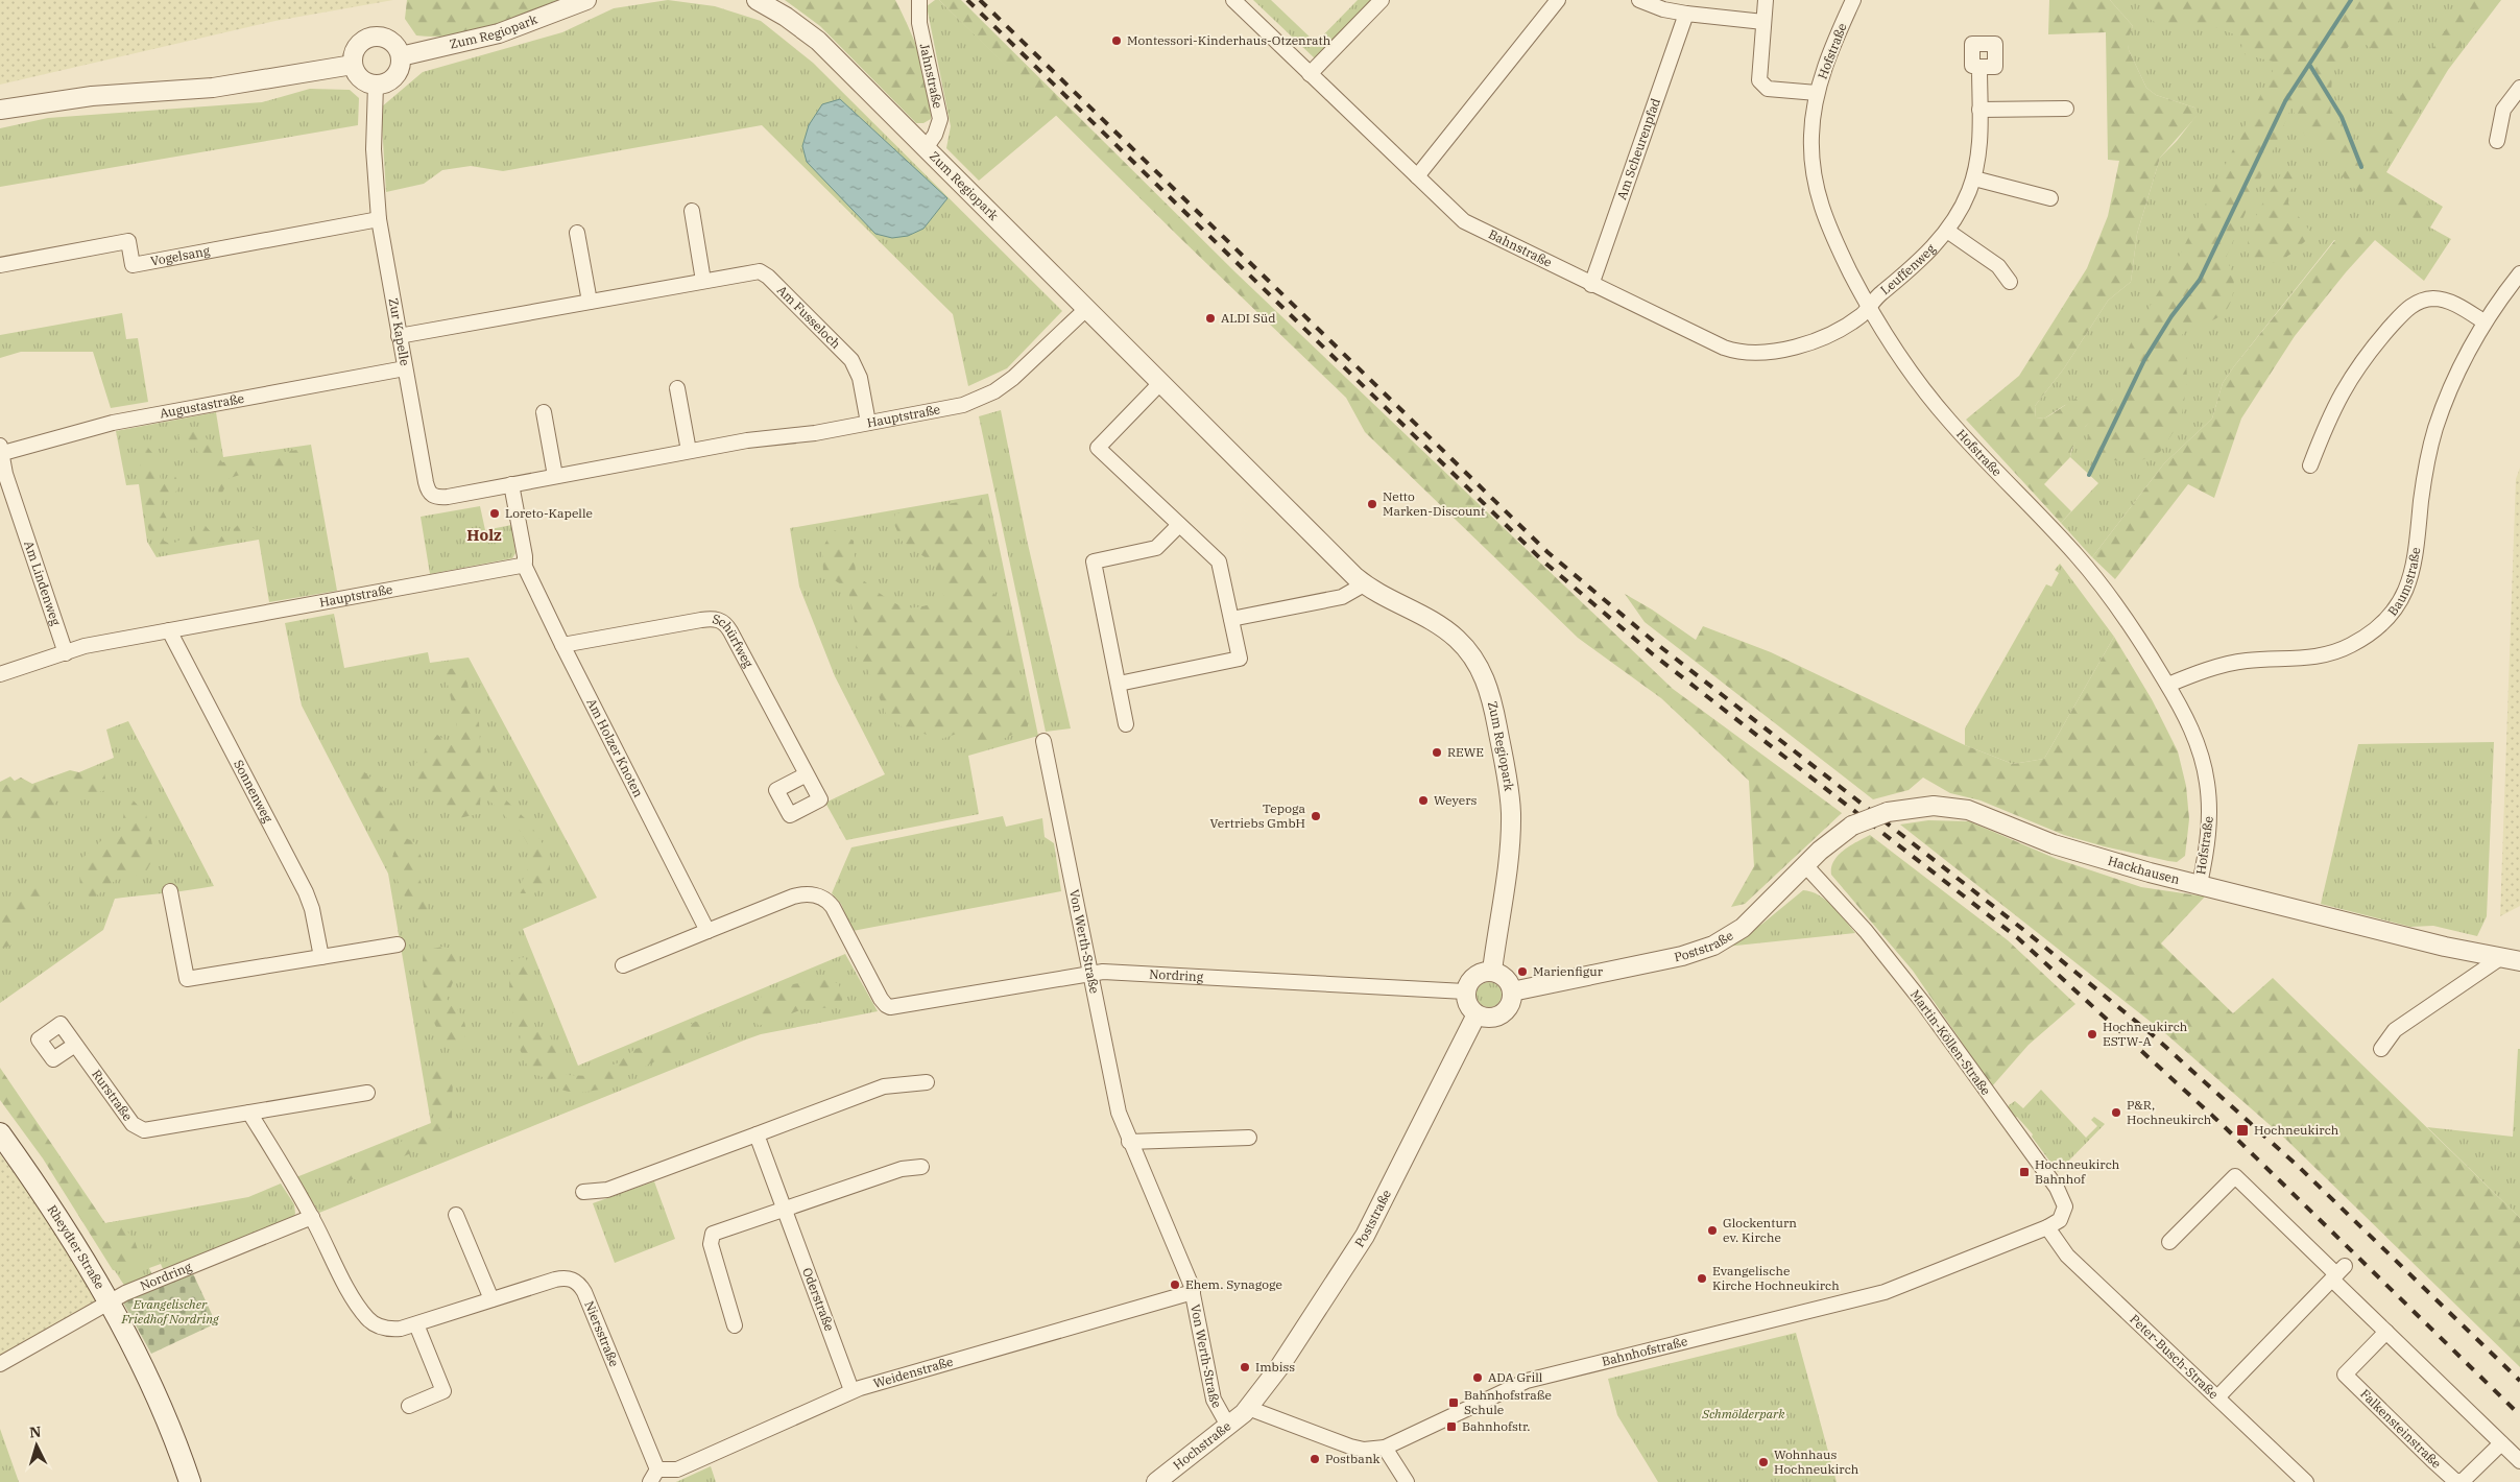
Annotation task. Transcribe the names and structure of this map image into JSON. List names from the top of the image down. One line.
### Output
{"streets":{"main road":["Rheydter Straße"],"street":["Zum Regiopark","Hofstraße","Jahnstraße","Am Scheurenpfad","Bahnstraße","Vogelsang","Leuffenweg","Am Fusseloch","Zur Kapelle","Augustastraße","Hauptstraße","Baumstraße","Am Lindenweg","Schürfweg","Am Holzer Knoten","Sonnenweg","Hackhausen","Von Werth-Straße","Poststraße","Nordring","Martin-Köllen-Straße","Rurstraße","Oderstraße","Niersstraße","Bahnhofstraße","Peter-Busch-Straße","Weidenstraße","Falkensteinstraße","Hochstraße"]},"crossings":[["Zum Regiopark","Jahnstraße"],["Zum Regiopark","Zur Kapelle"],["Zum Regiopark","Hauptstraße"],["Zum Regiopark","Poststraße"],["Zum Regiopark","Nordring"],["Hofstraße","Bahnstraße"],["Hofstraße","Leuffenweg"],["Hofstraße","Baumstraße"],["Hofstraße","Hackhausen"],["Am Scheurenpfad","Bahnstraße"],["Bahnstraße","Leuffenweg"],["Vogelsang","Zur Kapelle"],["Am Fusseloch","Zur Kapelle"],["Am Fusseloch","Hauptstraße"],["Zur Kapelle","Augustastraße"],["Zur Kapelle","Hauptstraße"],["Augustastraße","Am Lindenweg"],["Hauptstraße","Am Lindenweg"],["Hauptstraße","Am Holzer Knoten"],["Hauptstraße","Sonnenweg"],["Schürfweg","Am Holzer Knoten"],["Am Holzer Knoten","Nordring"],["Hackhausen","Poststraße"],["Hackhausen","Martin-Köllen-Straße"],["Von Werth-Straße","Nordring"],["Von Werth-Straße","Weidenstraße"],["Von Werth-Straße","Hochstraße"],["Poststraße","Nordring"],["Poststraße","Martin-Köllen-Straße"],["Poststraße","Bahnhofstraße"],["Poststraße","Hochstraße"],["Nordring","Rheydter Straße"],["Nordring","Niersstraße"],["Martin-Köllen-Straße","Bahnhofstraße"],["Martin-Köllen-Straße","Peter-Busch-Straße"],["Oderstraße","Weidenstraße"],["Niersstraße","Weidenstraße"],["Bahnhofstraße","Peter-Busch-Straße"],["Bahnhofstraße","Hochstraße"]],"districts":["Holz"],"parks":["Evangelischer Friedhof Nordring","Schmölderpark"],"places":{"other":["Montessori-Kinderhaus-Otzenrath","ALDI Süd","Netto Marken-Discount","Loreto-Kapelle","REWE","Weyers","Tepoga Vertriebs GmbH","Marienfigur","Hochneukirch ESTW-A","P&R, Hochneukirch","Glockenturn ev. Kirche","Evangelische Kirche Hochneukirch","Ehem. Synagoge","Imbiss","ADA Grill","Postbank","Wohnhaus Hochneukirch"],"transit":["Hochneukirch","Hochneukirch Bahnhof","Bahnhofstraße Schule","Bahnhofstr."]},"north":"top"}
